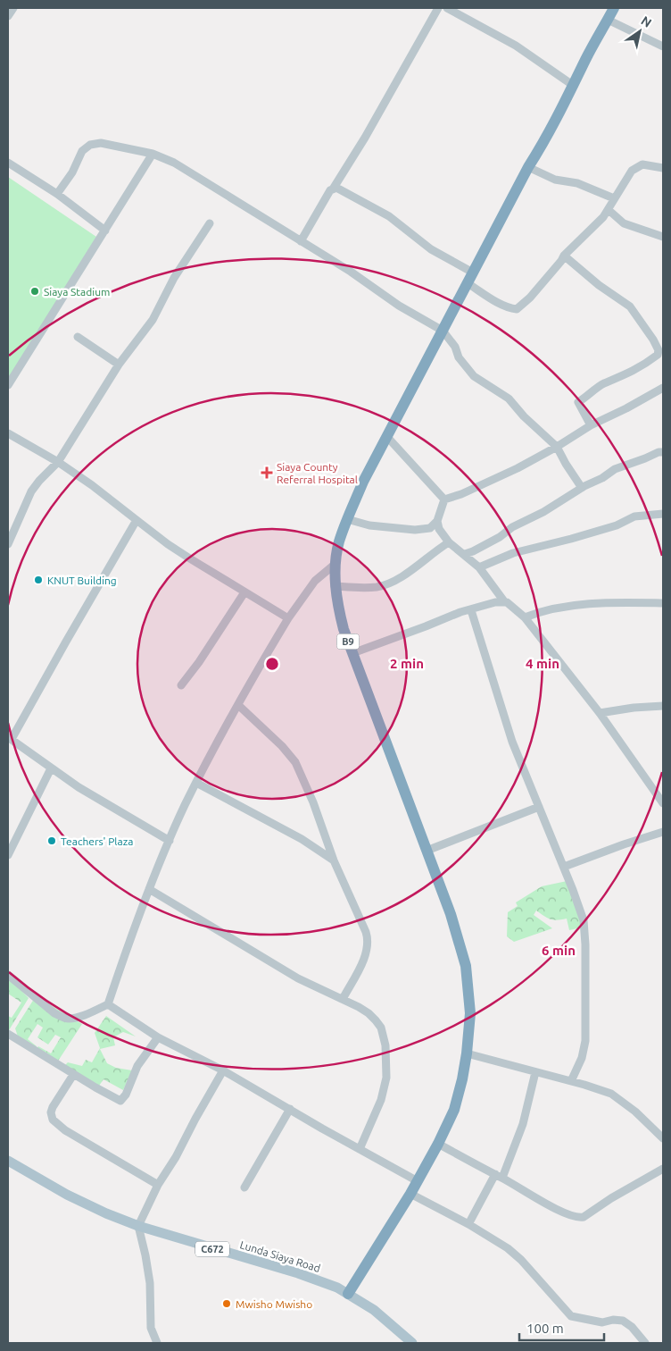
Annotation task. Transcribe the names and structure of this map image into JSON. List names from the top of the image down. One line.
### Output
{"streets":{"highway":["B9"],"main road":["C672","Lunda Siaya Road"]},"crossings":[["B9","Lunda Siaya Road"]],"places":{"other":["Siaya Stadium","KNUT Building","Teachers' Plaza","Mwisho Mwisho"],"health":["Siaya County Referral Hospital"]},"scale_bar":"100 m","north":"top right","rings":["2 min","4 min","6 min"]}
